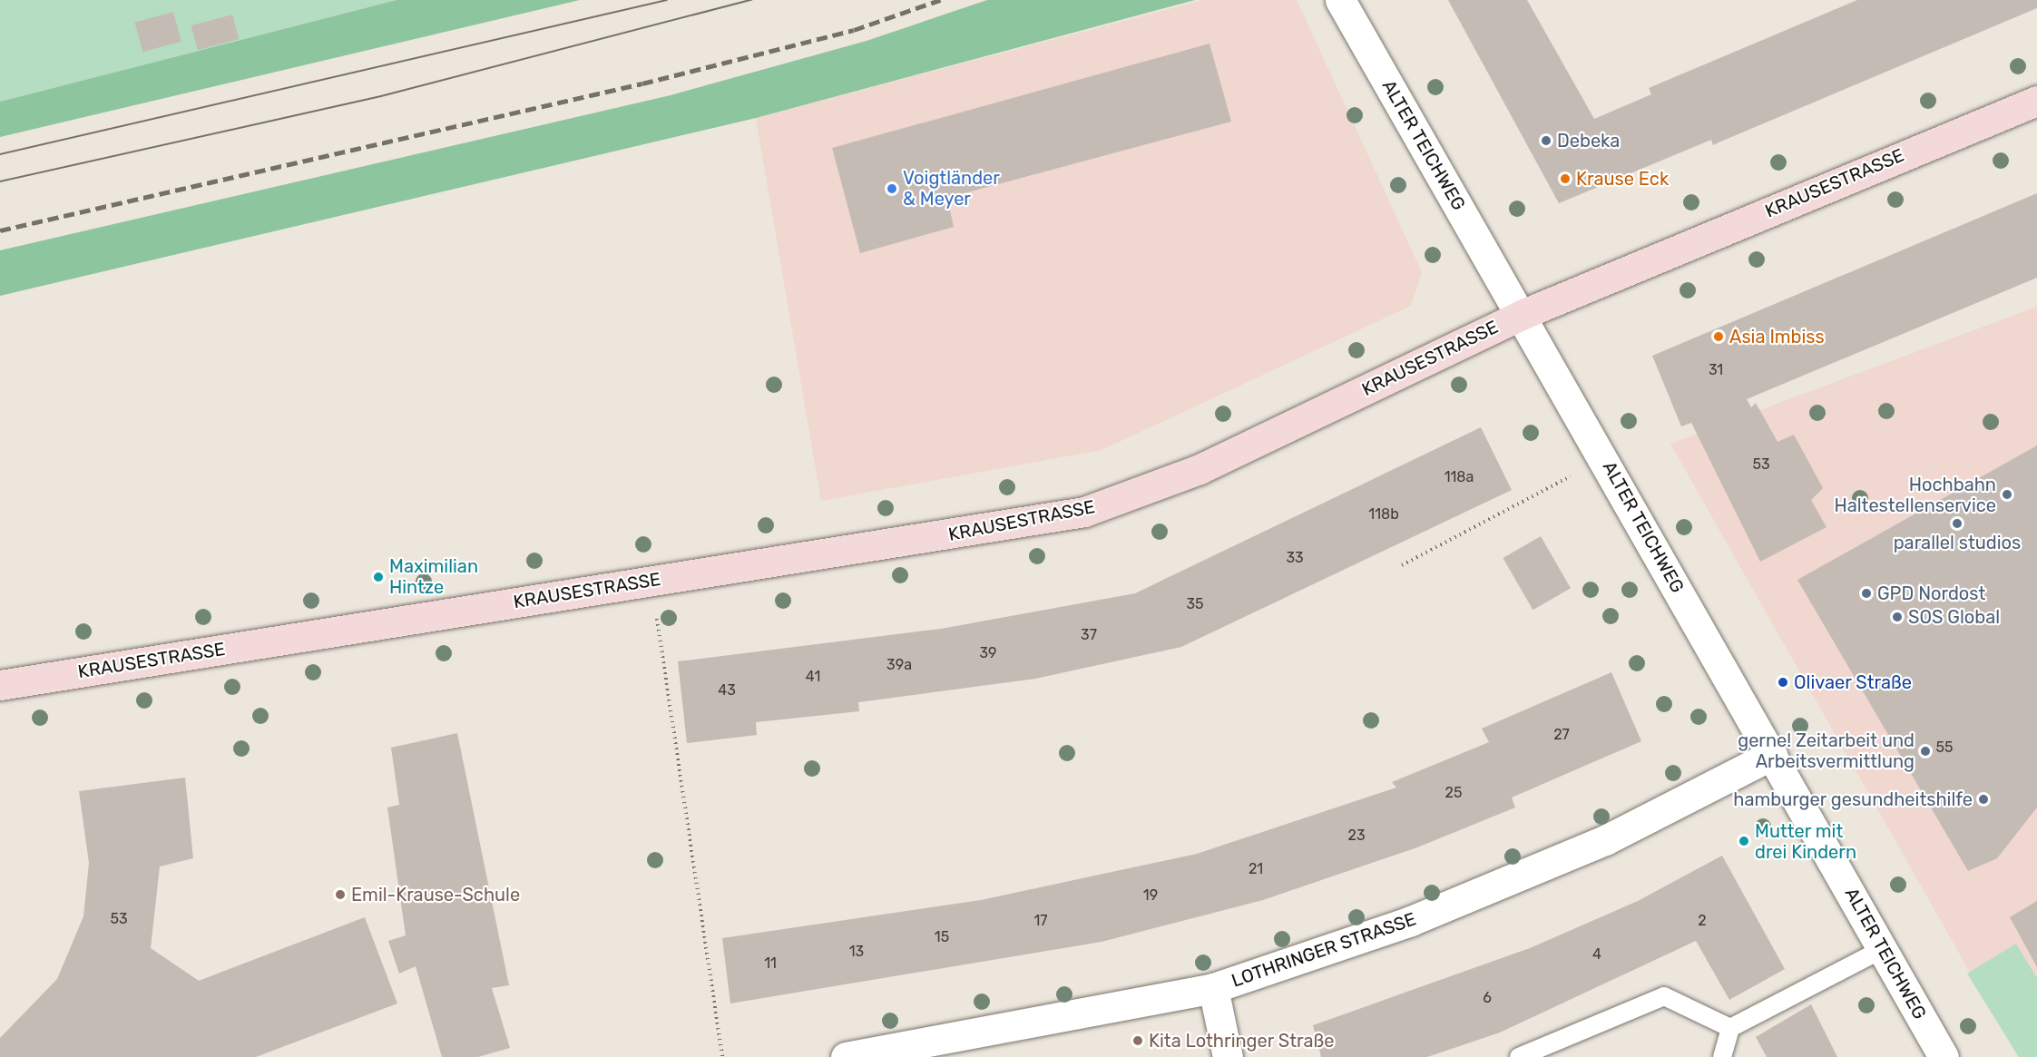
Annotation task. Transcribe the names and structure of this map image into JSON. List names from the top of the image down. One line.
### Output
{"streets":{"main road":["KRAUSESTRASSE"],"street":["ALTER TEICHWEG","LOTHRINGER STRASSE"]},"crossings":[["ALTER TEICHWEG","KRAUSESTRASSE"],["ALTER TEICHWEG","LOTHRINGER STRASSE"]],"places":["Debeka","Krause Eck","Voigtländer & Meyer","Asia Imbiss","Hochbahn Haltestellenservice","parallel studios","Maximilian Hintze","GPD Nordost","SOS Global","Olivaer Straße","gerne! Zeitarbeit und Arbeitsvermittlung","hamburger gesundheitshilfe","Mutter mit drei Kindern","Emil-Krause-Schule","Kita Lothringer Straße"],"house_numbers":["31","53","118a","118b","33","35","37","39","39a","41","43","27","55","25","23","21","19","53","17","2","15","13","4","11","6"]}
